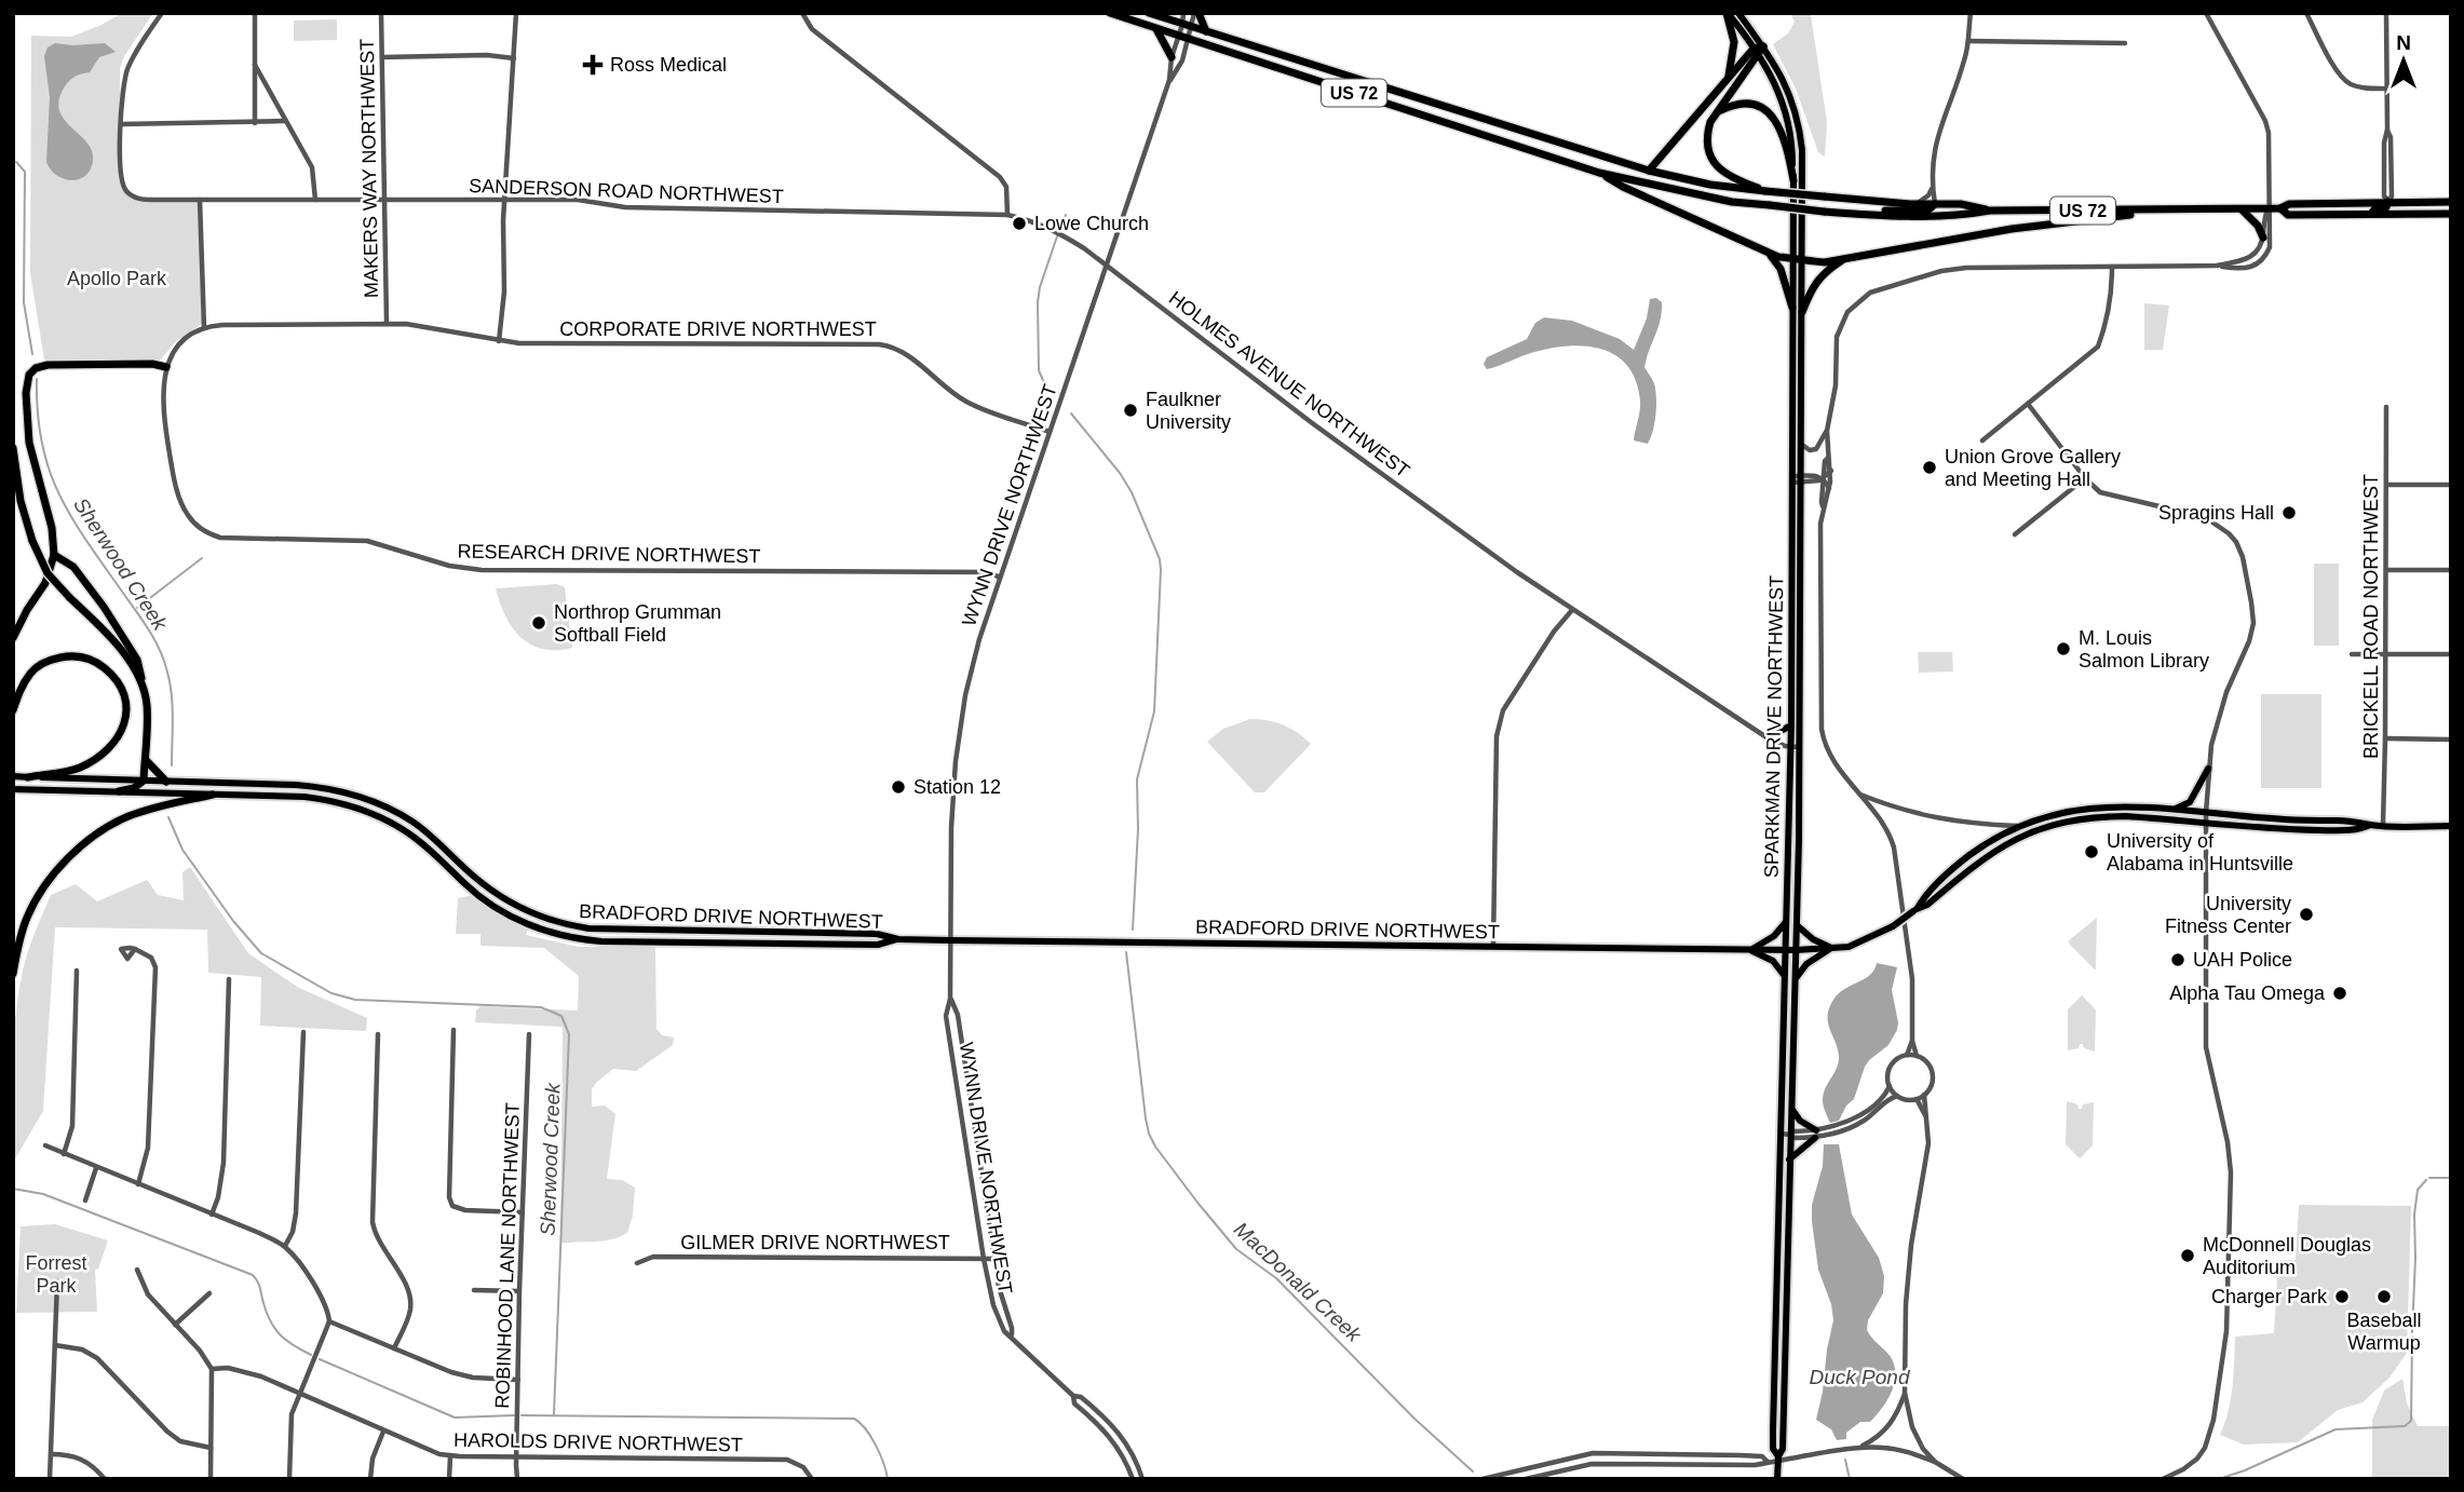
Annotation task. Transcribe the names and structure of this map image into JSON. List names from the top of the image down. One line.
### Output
{"streets":{"highway":["US 72"],"main road":["SPARKMAN DRIVE NORTHWEST","BRADFORD DRIVE NORTHWEST"],"street":["MAKERS WAY NORTHWEST","SANDERSON ROAD NORTHWEST","CORPORATE DRIVE NORTHWEST","HOLMES AVENUE NORTHWEST","WYNN DRIVE NORTHWEST","RESEARCH DRIVE NORTHWEST","BRICKELL ROAD NORTHWEST","GILMER DRIVE NORTHWEST","ROBINHOOD LANE NORTHWEST","HAROLDS DRIVE NORTHWEST"]},"crossings":[["US 72","WYNN DRIVE NORTHWEST"],["MAKERS WAY NORTHWEST","SANDERSON ROAD NORTHWEST"],["SANDERSON ROAD NORTHWEST","HOLMES AVENUE NORTHWEST"],["CORPORATE DRIVE NORTHWEST","WYNN DRIVE NORTHWEST"],["HOLMES AVENUE NORTHWEST","WYNN DRIVE NORTHWEST"],["HOLMES AVENUE NORTHWEST","SPARKMAN DRIVE NORTHWEST"],["WYNN DRIVE NORTHWEST","RESEARCH DRIVE NORTHWEST"],["WYNN DRIVE NORTHWEST","BRADFORD DRIVE NORTHWEST"],["WYNN DRIVE NORTHWEST","GILMER DRIVE NORTHWEST"],["SPARKMAN DRIVE NORTHWEST","BRADFORD DRIVE NORTHWEST"],["ROBINHOOD LANE NORTHWEST","HAROLDS DRIVE NORTHWEST"]],"water":["Sherwood Creek","MacDonald Creek","Duck Pond"],"parks":["Apollo Park","Forrest Park"],"places":{"health":["Ross Medical"],"other":["Lowe Church","Faulkner University","Union Grove Gallery and Meeting Hall","Spragins Hall","Northrop Grumman Softball Field","M. Louis Salmon Library","Station 12","University of Alabama in Huntsville","University Fitness Center","UAH Police","Alpha Tau Omega","McDonnell Douglas Auditorium","Charger Park","Baseball Warmup"]},"north":"top"}
